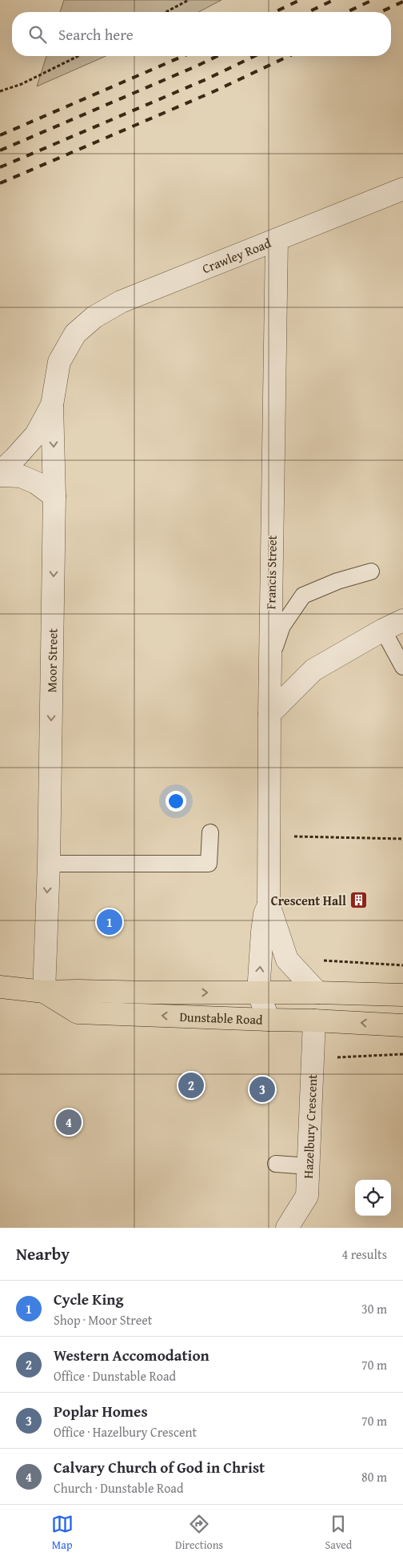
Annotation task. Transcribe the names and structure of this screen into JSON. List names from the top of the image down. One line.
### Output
{"streets":{"main road":["Dunstable Road"],"street":["Crawley Road","Francis Street","Moor Street","Hazelbury Crescent"]},"crossings":[["Crawley Road","Francis Street"],["Crawley Road","Moor Street"],["Francis Street","Dunstable Road"],["Moor Street","Dunstable Road"],["Dunstable Road","Hazelbury Crescent"]],"one_way":["Moor Street"],"places":{"building":["Crescent Hall"]},"page":{"search":"Search here","pins":["1","2","3","4"],"heading":["Nearby","4 results"],"list":[{"mark":"1","name":"Cycle King","note":"Shop · Moor Street","value":"30 m"},{"mark":"2","name":"Western Accomodation","note":"Office · Dunstable Road","value":"70 m"},{"mark":"3","name":"Poplar Homes","note":"Office · Hazelbury Crescent","value":"70 m"},{"mark":"4","name":"Calvary Church of God in Christ","note":"Church · Dunstable Road","value":"80 m"}],"nav":["Map","Directions","Saved"]}}
